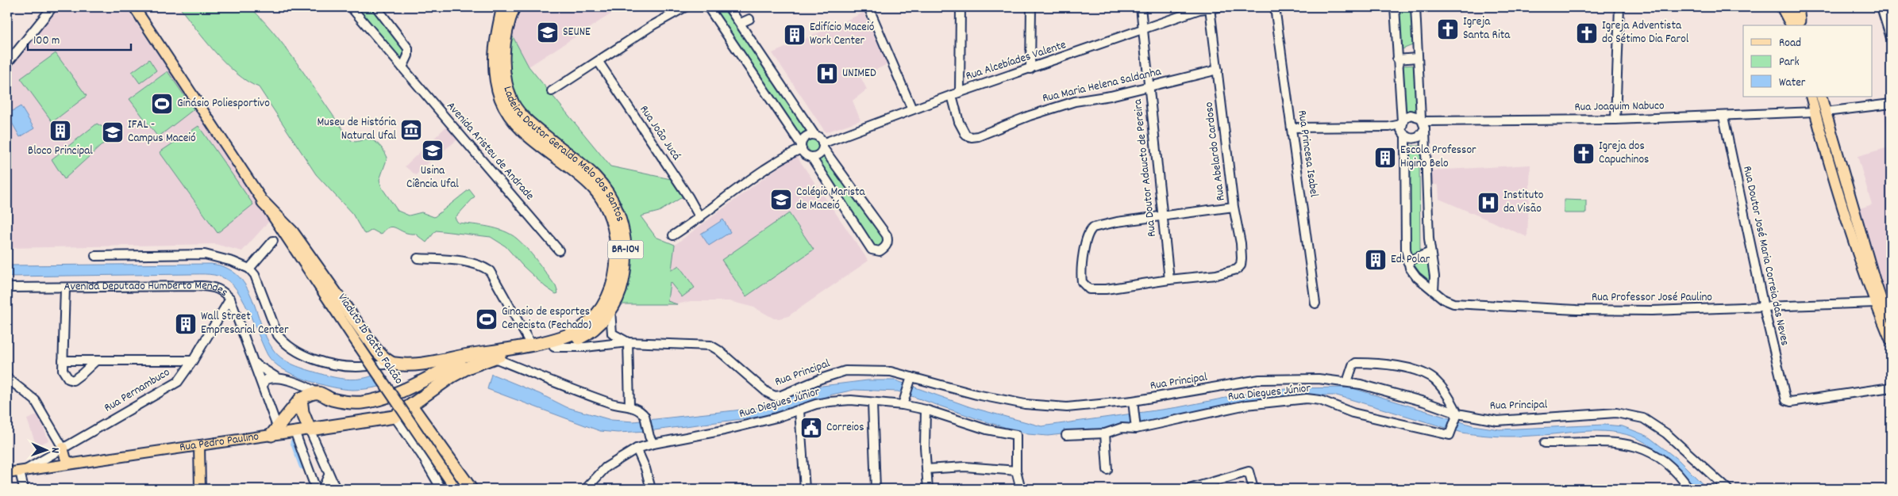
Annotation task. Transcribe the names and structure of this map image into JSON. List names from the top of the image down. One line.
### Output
{"streets":{"highway":["Ladeira Doutor Geraldo Melo dos Santos","BR-104","Rua Pedro Paulino"],"main road":["Viaduto Ib Gatto Falcão"],"street":["Rua Alcebíades Valente","Rua Maria Helena Saldanha","Rua Joaquim Nabuco","Rua João Jucá","Avenida Aristeu de Andrade","Rua Abelardo Cardoso","Rua Princesa Isabel","Rua Doutor Adaucto de Pereira","Rua Doutor José Maria Correia das Neves","Avenida Deputado Humberto Mendes","Rua Professor José Paulino","Rua Principal","Rua Pernambuco","Rua Diegues Júnior"]},"crossings":[["Rua Alcebíades Valente","Rua Maria Helena Saldanha"],["Rua Alcebíades Valente","Rua Abelardo Cardoso"],["Rua Alcebíades Valente","Rua Doutor Adaucto de Pereira"],["Rua Maria Helena Saldanha","Rua Abelardo Cardoso"],["Rua Maria Helena Saldanha","Rua Doutor Adaucto de Pereira"],["Rua Joaquim Nabuco","Rua Doutor José Maria Correia das Neves"],["Rua Abelardo Cardoso","Rua Doutor Adaucto de Pereira"],["Ladeira Doutor Geraldo Melo dos Santos","BR-104"],["Ladeira Doutor Geraldo Melo dos Santos","Rua Principal"],["Ladeira Doutor Geraldo Melo dos Santos","Rua Pedro Paulino"],["Rua Doutor José Maria Correia das Neves","Rua Professor José Paulino"],["Avenida Deputado Humberto Mendes","Rua Pernambuco"],["Avenida Deputado Humberto Mendes","Rua Pedro Paulino"],["Rua Principal","Rua Diegues Júnior"],["Rua Pernambuco","Rua Pedro Paulino"]],"places":{"church":["Igreja Santa Rita","Igreja Adventista do Sétimo Dia Farol","Igreja dos Capuchinos"],"school or university":["SEUNE","IFAL - Campus Maceió","Usina Ciência Ufal","Colégio Marista de Maceió"],"building":["Edifício Maceió Work Center","Bloco Principal","Escola Professor Higino Belo","Ed. Polar","Wall Street Empresarial Center"],"hospital":["UNIMED","Instituto da Visão"],"sports":["Ginásio Poliesportivo","Ginasio de esportes Cenecista (Fechado)"],"museum":["Museu de História Natural Ufal"],"public building":["Correios"]},"legend":["Road","Park","Water"],"scale_bar":"100 m","north":"right"}
